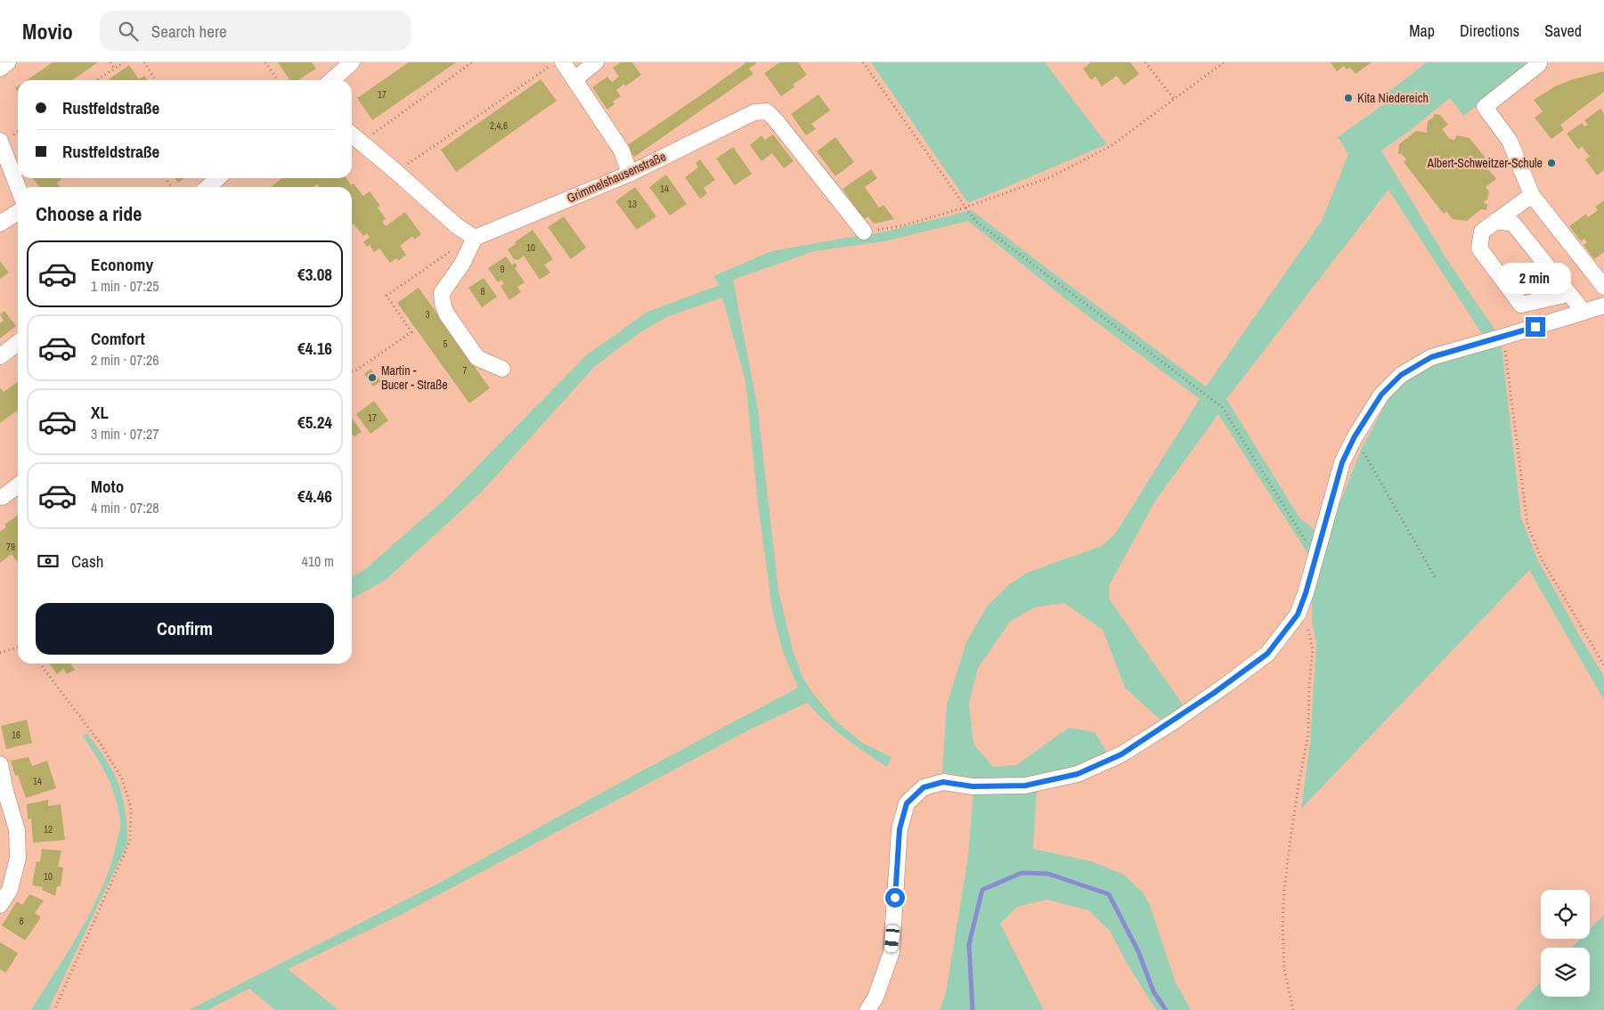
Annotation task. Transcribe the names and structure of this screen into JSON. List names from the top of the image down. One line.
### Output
{"streets":{"street":["Grimmelshausenstraße"]},"places":["Kita Niedereich","Albert-Schweitzer-Schule","Martin - Bucer - Straße"],"house_numbers":["17","2,4,6","14","13","10","9","8","3","5","7","17","79","16","14","12","10","8"],"page":{"header":"Movio","search":"Search here","nav":["Map","Directions","Saved"],"banner":["Rustfeldstraße","Rustfeldstraße"],"heading":"Choose a ride","list":[{"name":"Economy","note":"1 min · 07:25","value":"€3.08"},{"name":"Comfort","note":"2 min · 07:26","value":"€4.16"},{"name":"XL","note":"3 min · 07:27","value":"€5.24"},{"name":"Moto","note":"4 min · 07:28","value":"€4.46"}],"bubble":"2 min","pay":["Cash","410 m"],"buttons":"Confirm"}}
